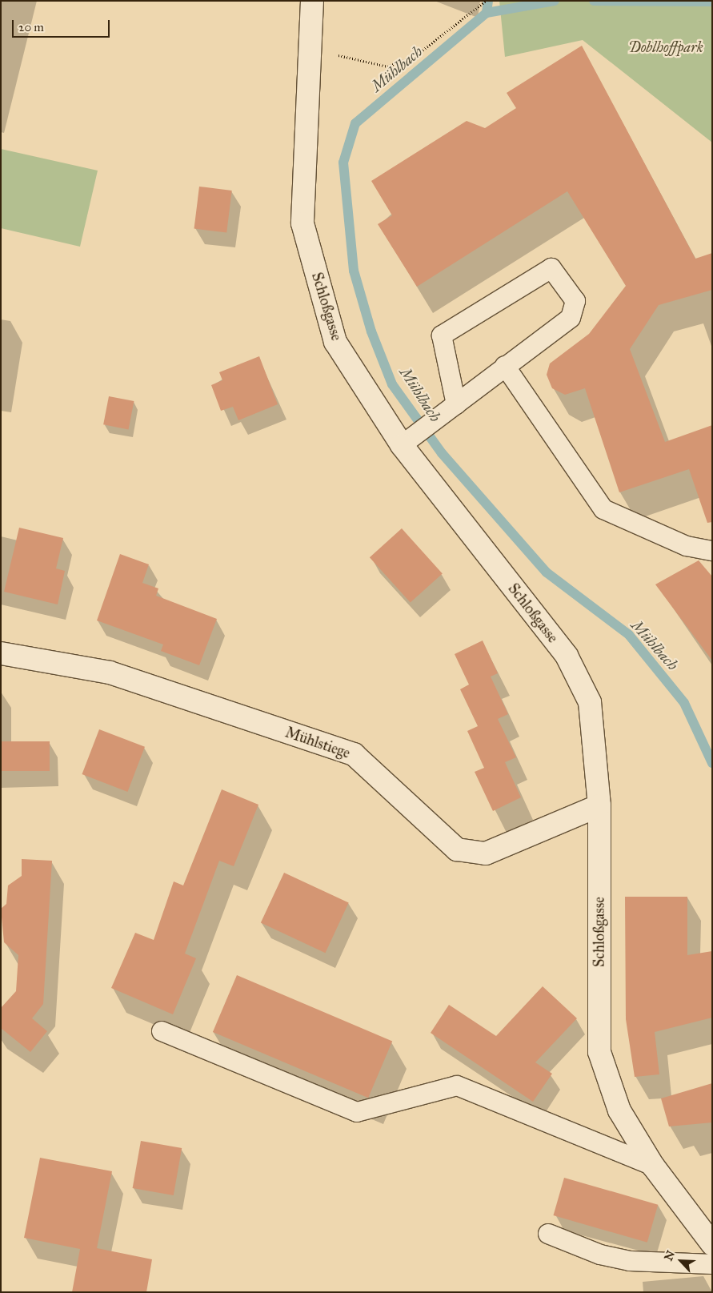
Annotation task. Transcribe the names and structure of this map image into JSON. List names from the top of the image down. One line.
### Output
{"streets":{"street":["Schloßgasse","Mühlstiege"]},"crossings":[["Schloßgasse","Mühlstiege"]],"water":["Mühlbach"],"parks":["Doblhoffpark"],"scale_bar":"20 m","north":"top left"}
